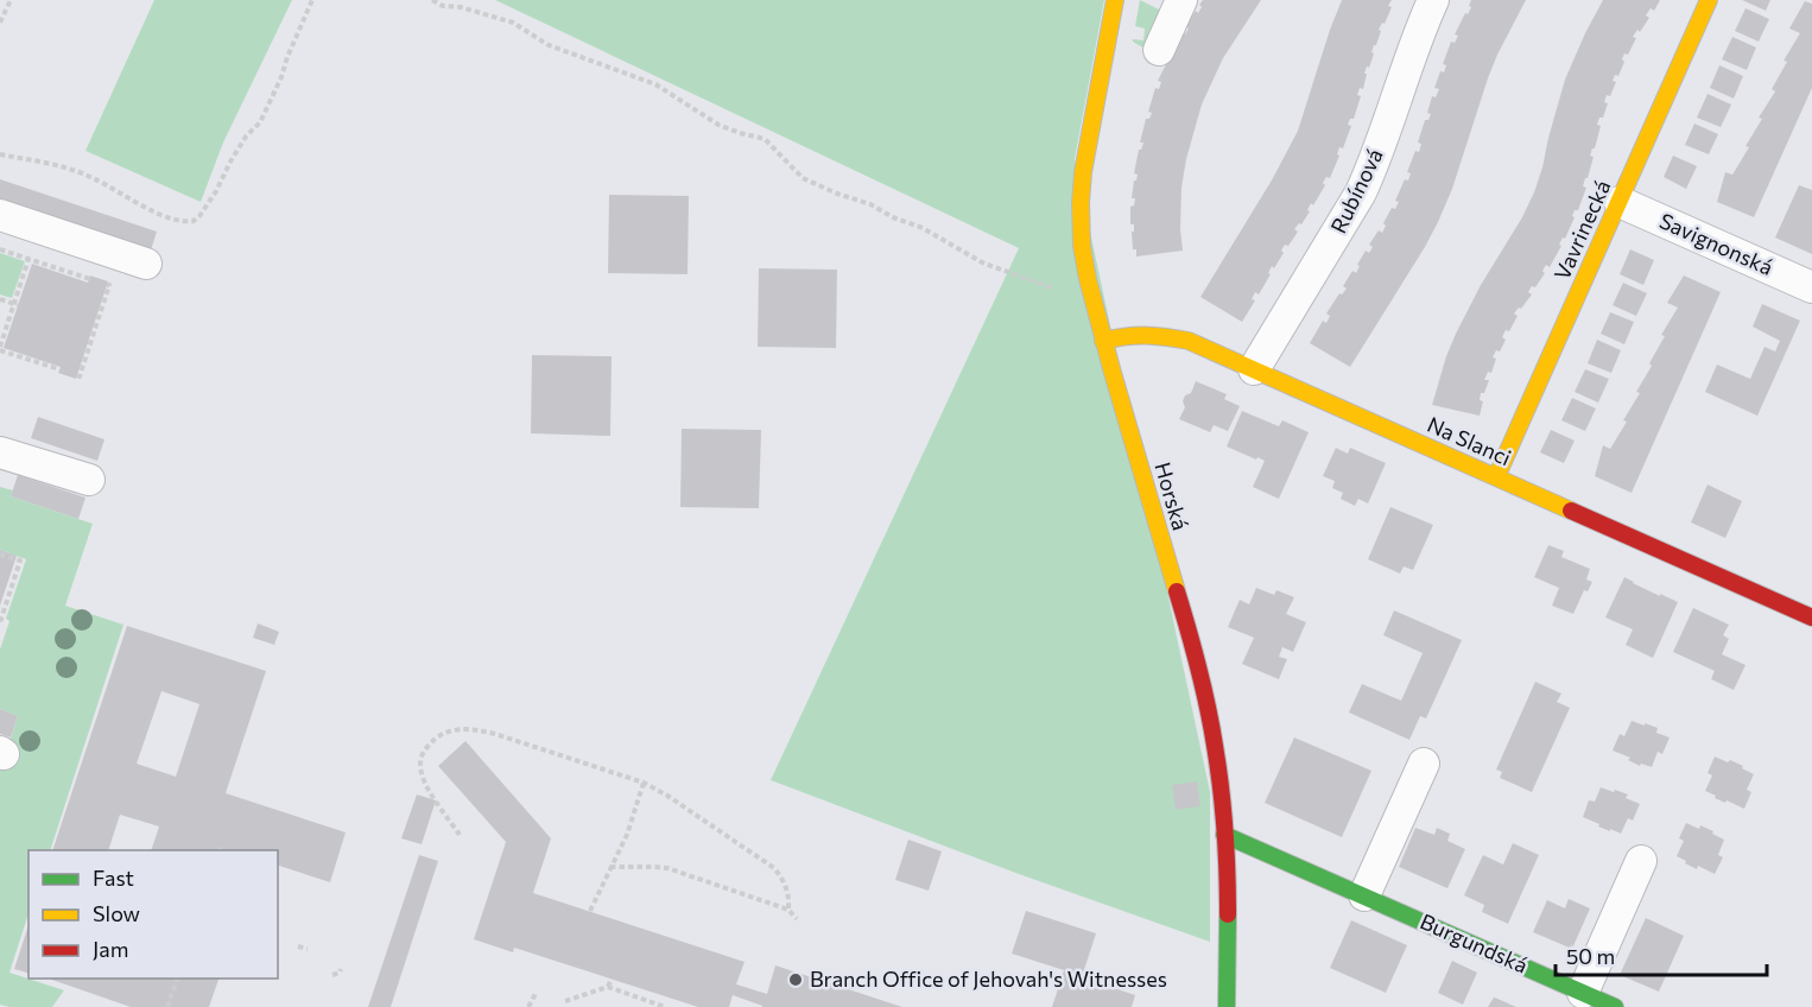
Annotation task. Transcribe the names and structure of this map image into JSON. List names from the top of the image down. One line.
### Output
{"streets":{"street":["Rubínová","Vavrinecká","Savignonská","Na Slanci","Horská","Burgundská"]},"crossings":[["Rubínová","Na Slanci"],["Vavrinecká","Savignonská"],["Vavrinecká","Na Slanci"],["Na Slanci","Horská"],["Horská","Burgundská"]],"places":["Branch Office of Jehovah's Witnesses"],"legend":["Fast","Slow","Jam"],"scale_bar":"50 m"}
